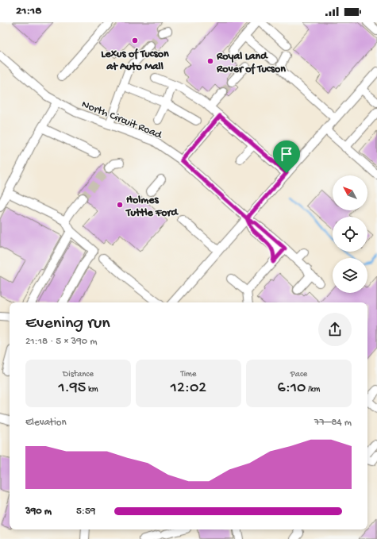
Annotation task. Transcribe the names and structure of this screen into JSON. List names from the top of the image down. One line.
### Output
{"streets":{"street":["North Circuit Road"]},"places":["Lexus of Tucson at Auto Mall","Royal Land Rover of Tucson","Holmes Tuttle Ford"],"north":"top left","page":{"status":"21:18","heading":["Evening run","21:18 · 5 × 390 m"],"stats":[["Distance","1.95 km"],["Time","12:02"],["Pace","6:10 /km"]],"chart":["Elevation","77–84 m"],"list":[{"name":"390 m","note":"5:59"}]}}
